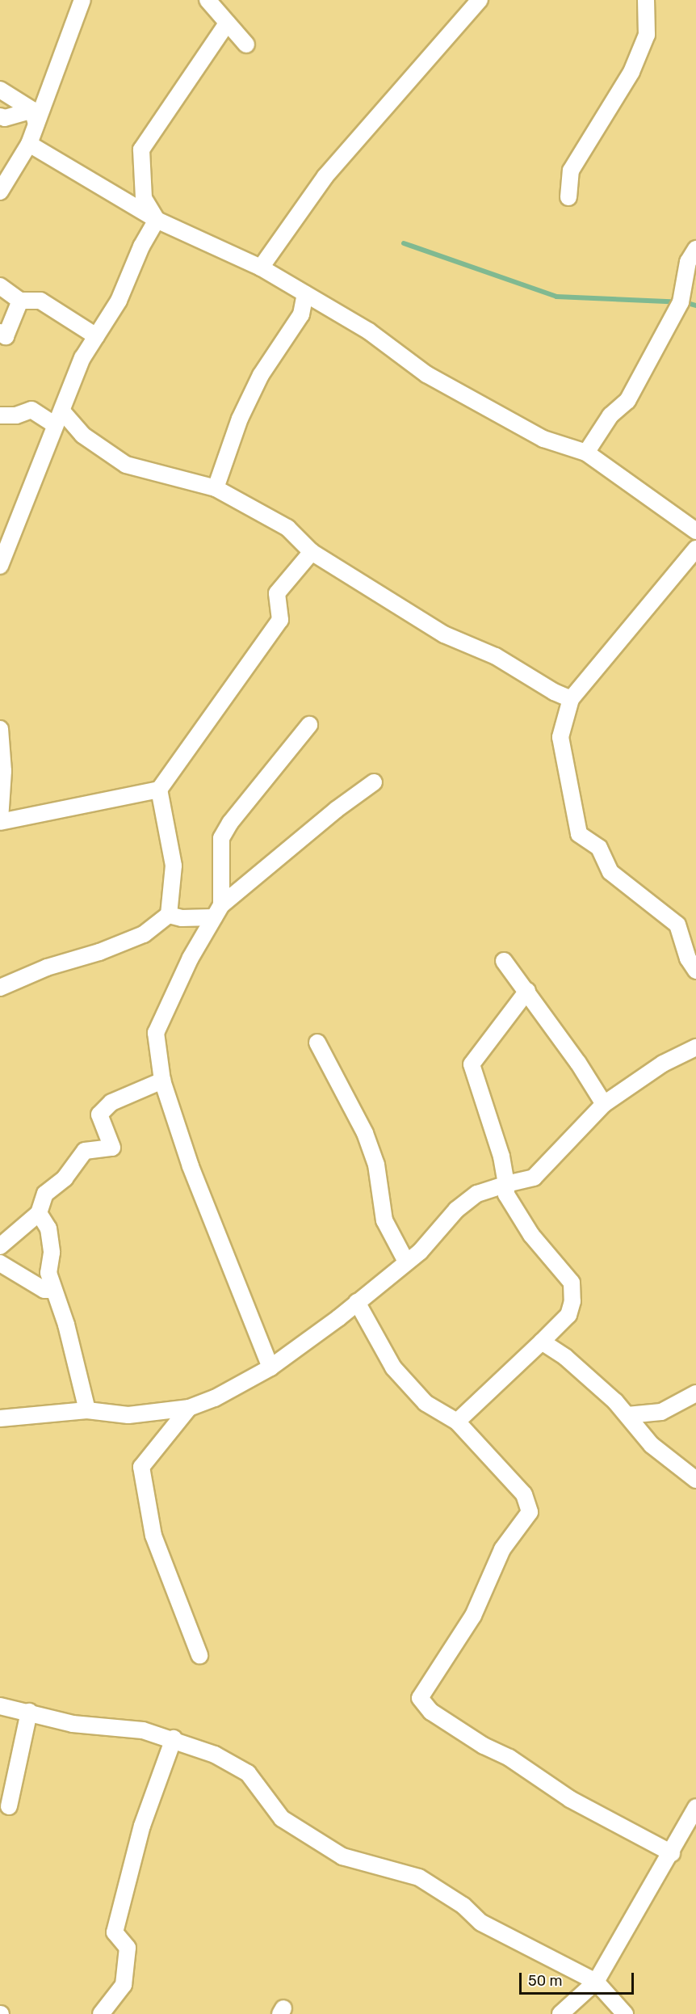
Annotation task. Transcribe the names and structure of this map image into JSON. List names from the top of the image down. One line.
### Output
{"scale_bar":"50 m"}
